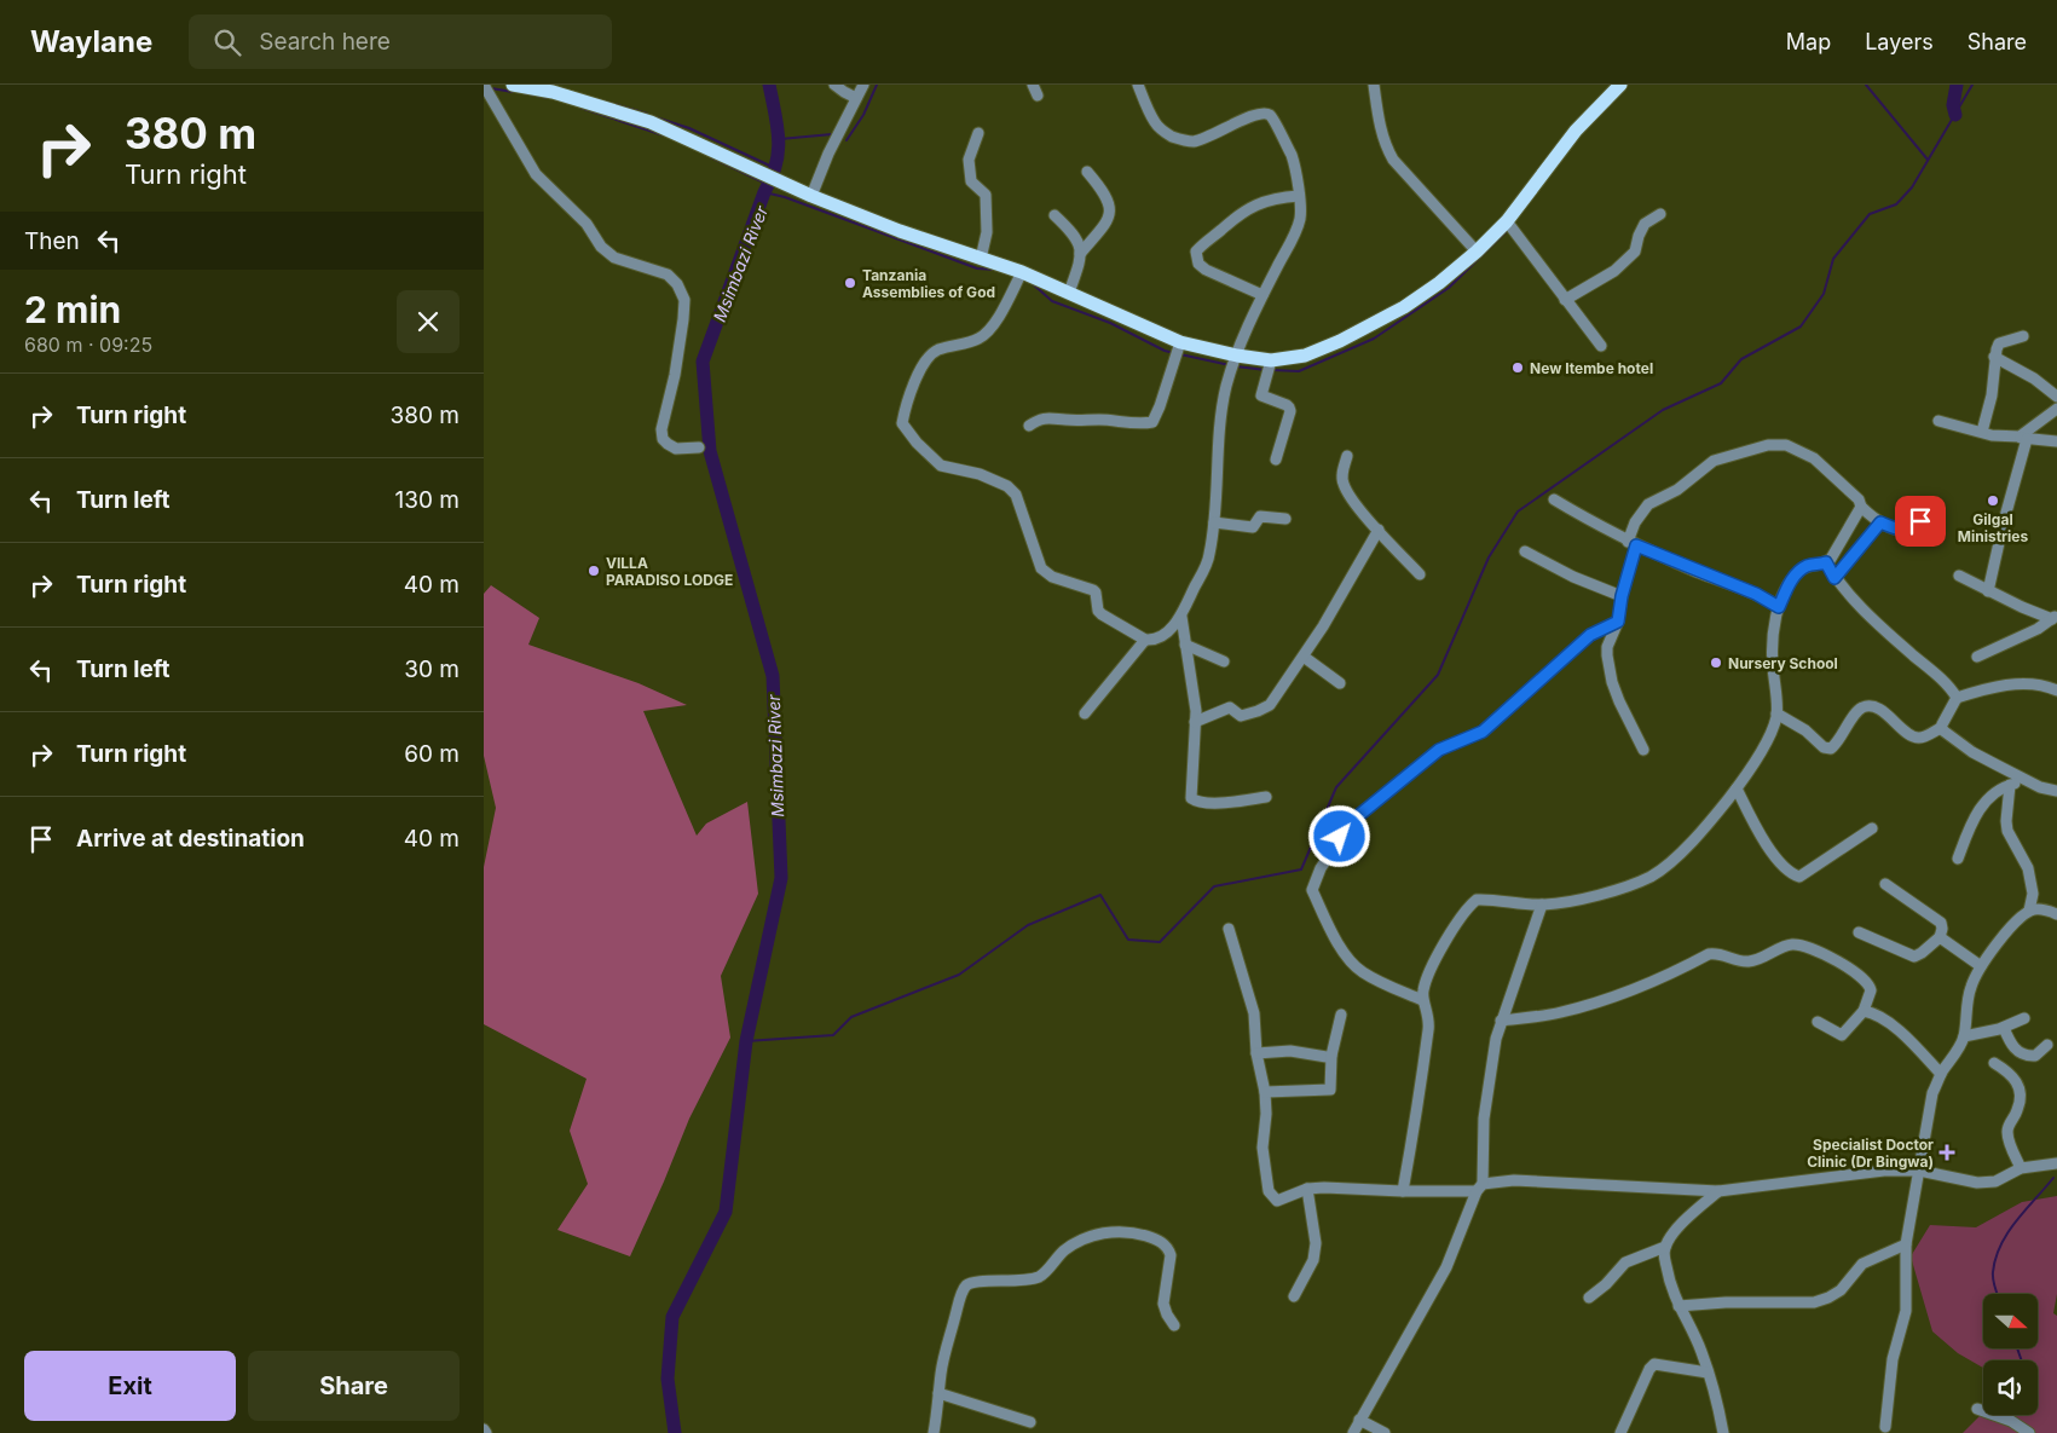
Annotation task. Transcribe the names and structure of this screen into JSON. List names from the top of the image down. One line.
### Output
{"water":["Msimbazi River"],"places":{"other":["Tanzania Assemblies of God","New Itembe hotel","Gilgal Ministries","VILLA PARADISO LODGE","Nursery School"],"health":["Specialist Doctor Clinic (Dr Bingwa)"]},"north":"right","page":{"header":"Waylane","search":"Search here","nav":["Map","Layers","Share"],"turn":["380 m","Turn right"],"then":"Then","heading":["2 min","680 m · 09:25"],"list":[{"name":"Turn right","value":"380 m"},{"name":"Turn left","value":"130 m"},{"name":"Turn right","value":"40 m"},{"name":"Turn left","value":"30 m"},{"name":"Turn right","value":"60 m"},{"name":"Arrive at destination","value":"40 m"}],"buttons":["Exit","Share"]}}
